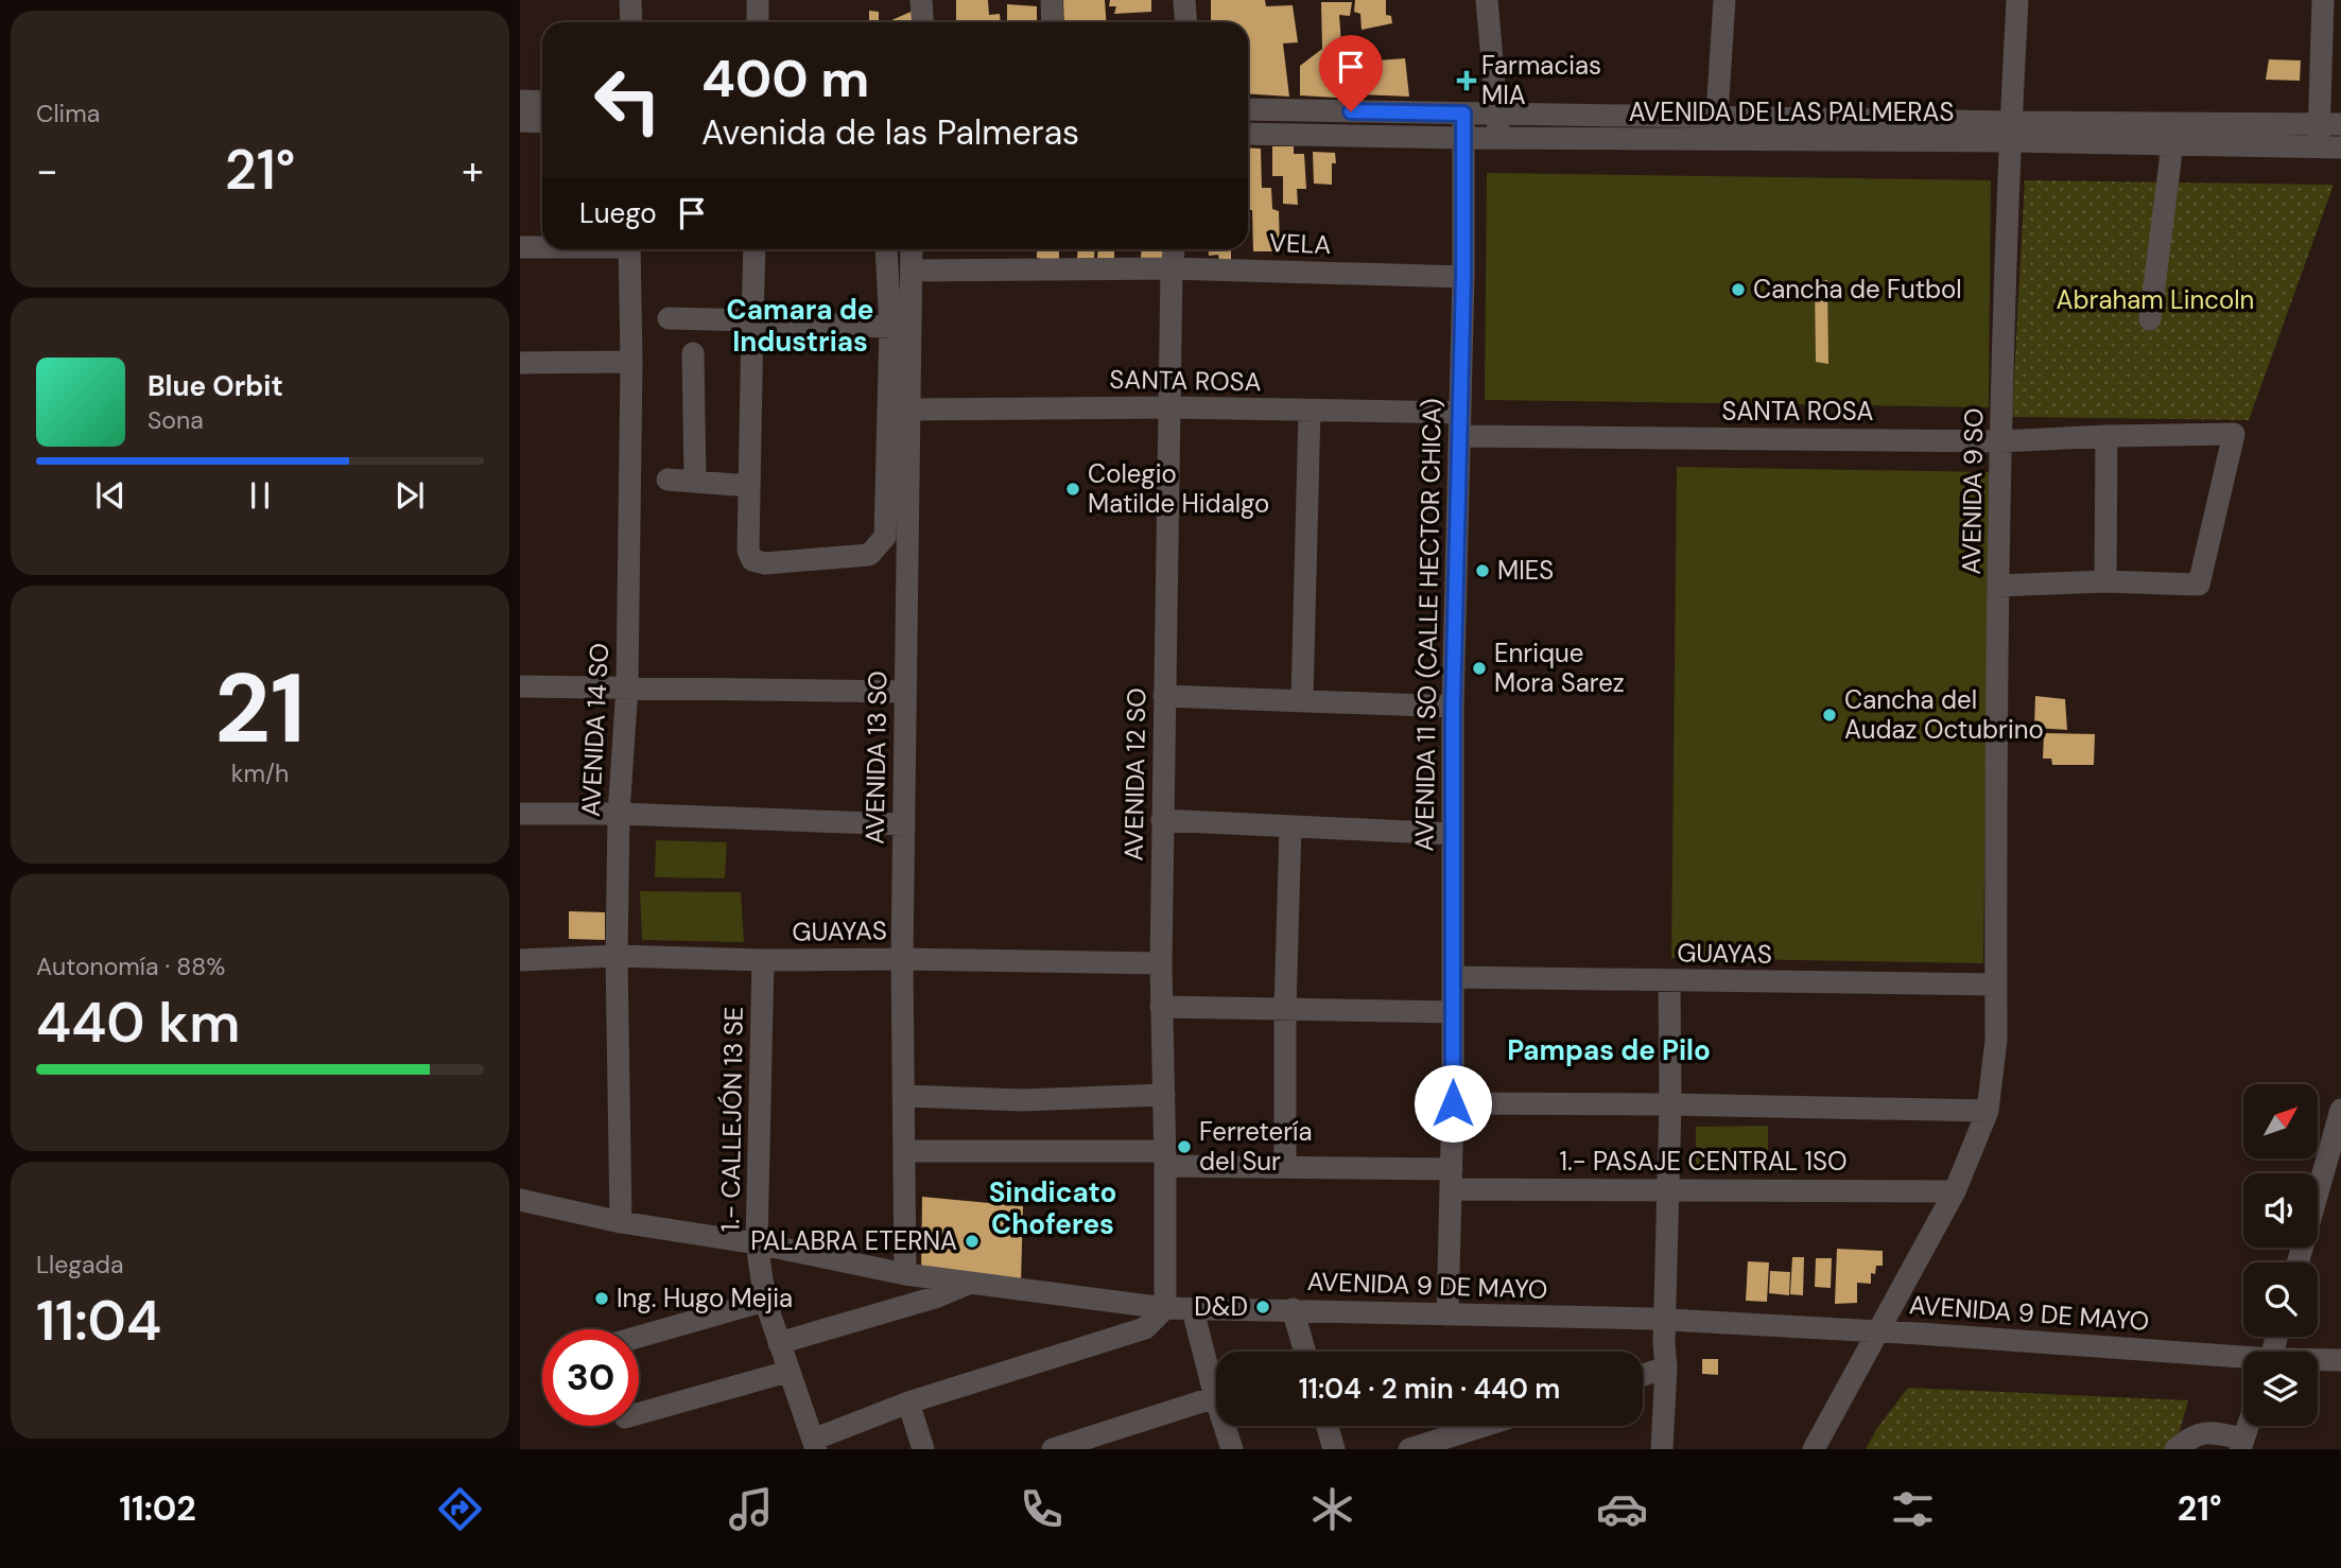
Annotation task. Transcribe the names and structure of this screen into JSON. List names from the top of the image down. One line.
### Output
{"streets":{"street":["AVENIDA DE LAS PALMERAS","VELA","SANTA ROSA","AVENIDA 9 SO","AVENIDA 11 SO (CALLE HECTOR CHICA)","AVENIDA 14 SO","AVENIDA 13 SO","AVENIDA 12 SO","GUAYAS","1.- CALLEJÓN 13 SE","1.- PASAJE CENTRAL 1SO","AVENIDA 9 DE MAYO"]},"crossings":[["AVENIDA DE LAS PALMERAS","AVENIDA 9 SO"],["AVENIDA DE LAS PALMERAS","AVENIDA 11 SO (CALLE HECTOR CHICA)"],["VELA","AVENIDA 11 SO (CALLE HECTOR CHICA)"],["VELA","AVENIDA 13 SO"],["VELA","AVENIDA 12 SO"],["SANTA ROSA","AVENIDA 9 SO"],["SANTA ROSA","AVENIDA 11 SO (CALLE HECTOR CHICA)"],["SANTA ROSA","AVENIDA 13 SO"],["SANTA ROSA","AVENIDA 12 SO"],["AVENIDA 9 SO","GUAYAS"],["AVENIDA 9 SO","1.- PASAJE CENTRAL 1SO"],["AVENIDA 9 SO","AVENIDA 9 DE MAYO"],["AVENIDA 11 SO (CALLE HECTOR CHICA)","GUAYAS"],["AVENIDA 11 SO (CALLE HECTOR CHICA)","1.- PASAJE CENTRAL 1SO"],["AVENIDA 11 SO (CALLE HECTOR CHICA)","AVENIDA 9 DE MAYO"],["AVENIDA 14 SO","GUAYAS"],["AVENIDA 14 SO","AVENIDA 9 DE MAYO"],["AVENIDA 13 SO","GUAYAS"],["AVENIDA 13 SO","1.- PASAJE CENTRAL 1SO"],["AVENIDA 13 SO","AVENIDA 9 DE MAYO"],["AVENIDA 12 SO","GUAYAS"],["AVENIDA 12 SO","1.- PASAJE CENTRAL 1SO"],["AVENIDA 12 SO","AVENIDA 9 DE MAYO"],["GUAYAS","1.- CALLEJÓN 13 SE"],["1.- CALLEJÓN 13 SE","AVENIDA 9 DE MAYO"]],"districts":["Camara de Industrias","Pampas de Pilo","Sindicato Choferes"],"parks":["Abraham Lincoln"],"places":{"health":["Farmacias MIA"],"other":["Cancha de Futbol","Colegio Matilde Hidalgo","MIES","Enrique Mora Sarez","Cancha del Audaz Octubrino","Ferretería del Sur","PALABRA ETERNA","Ing. Hugo Mejia","D&D"]},"north":"top right","page":{"tile":["Clima",["21","km/h"],["Autonomía · 88%","440 km"],["Llegada","11:04"]],"turn":["400 m","Avenida de las Palmeras"],"heat":["−","21°","+"],"then":"Luego","song":["Blue Orbit","Sona"],"limit":"30","trip":"11:04 · 2 min · 440 m","tabs":["11:02","21°"]}}
